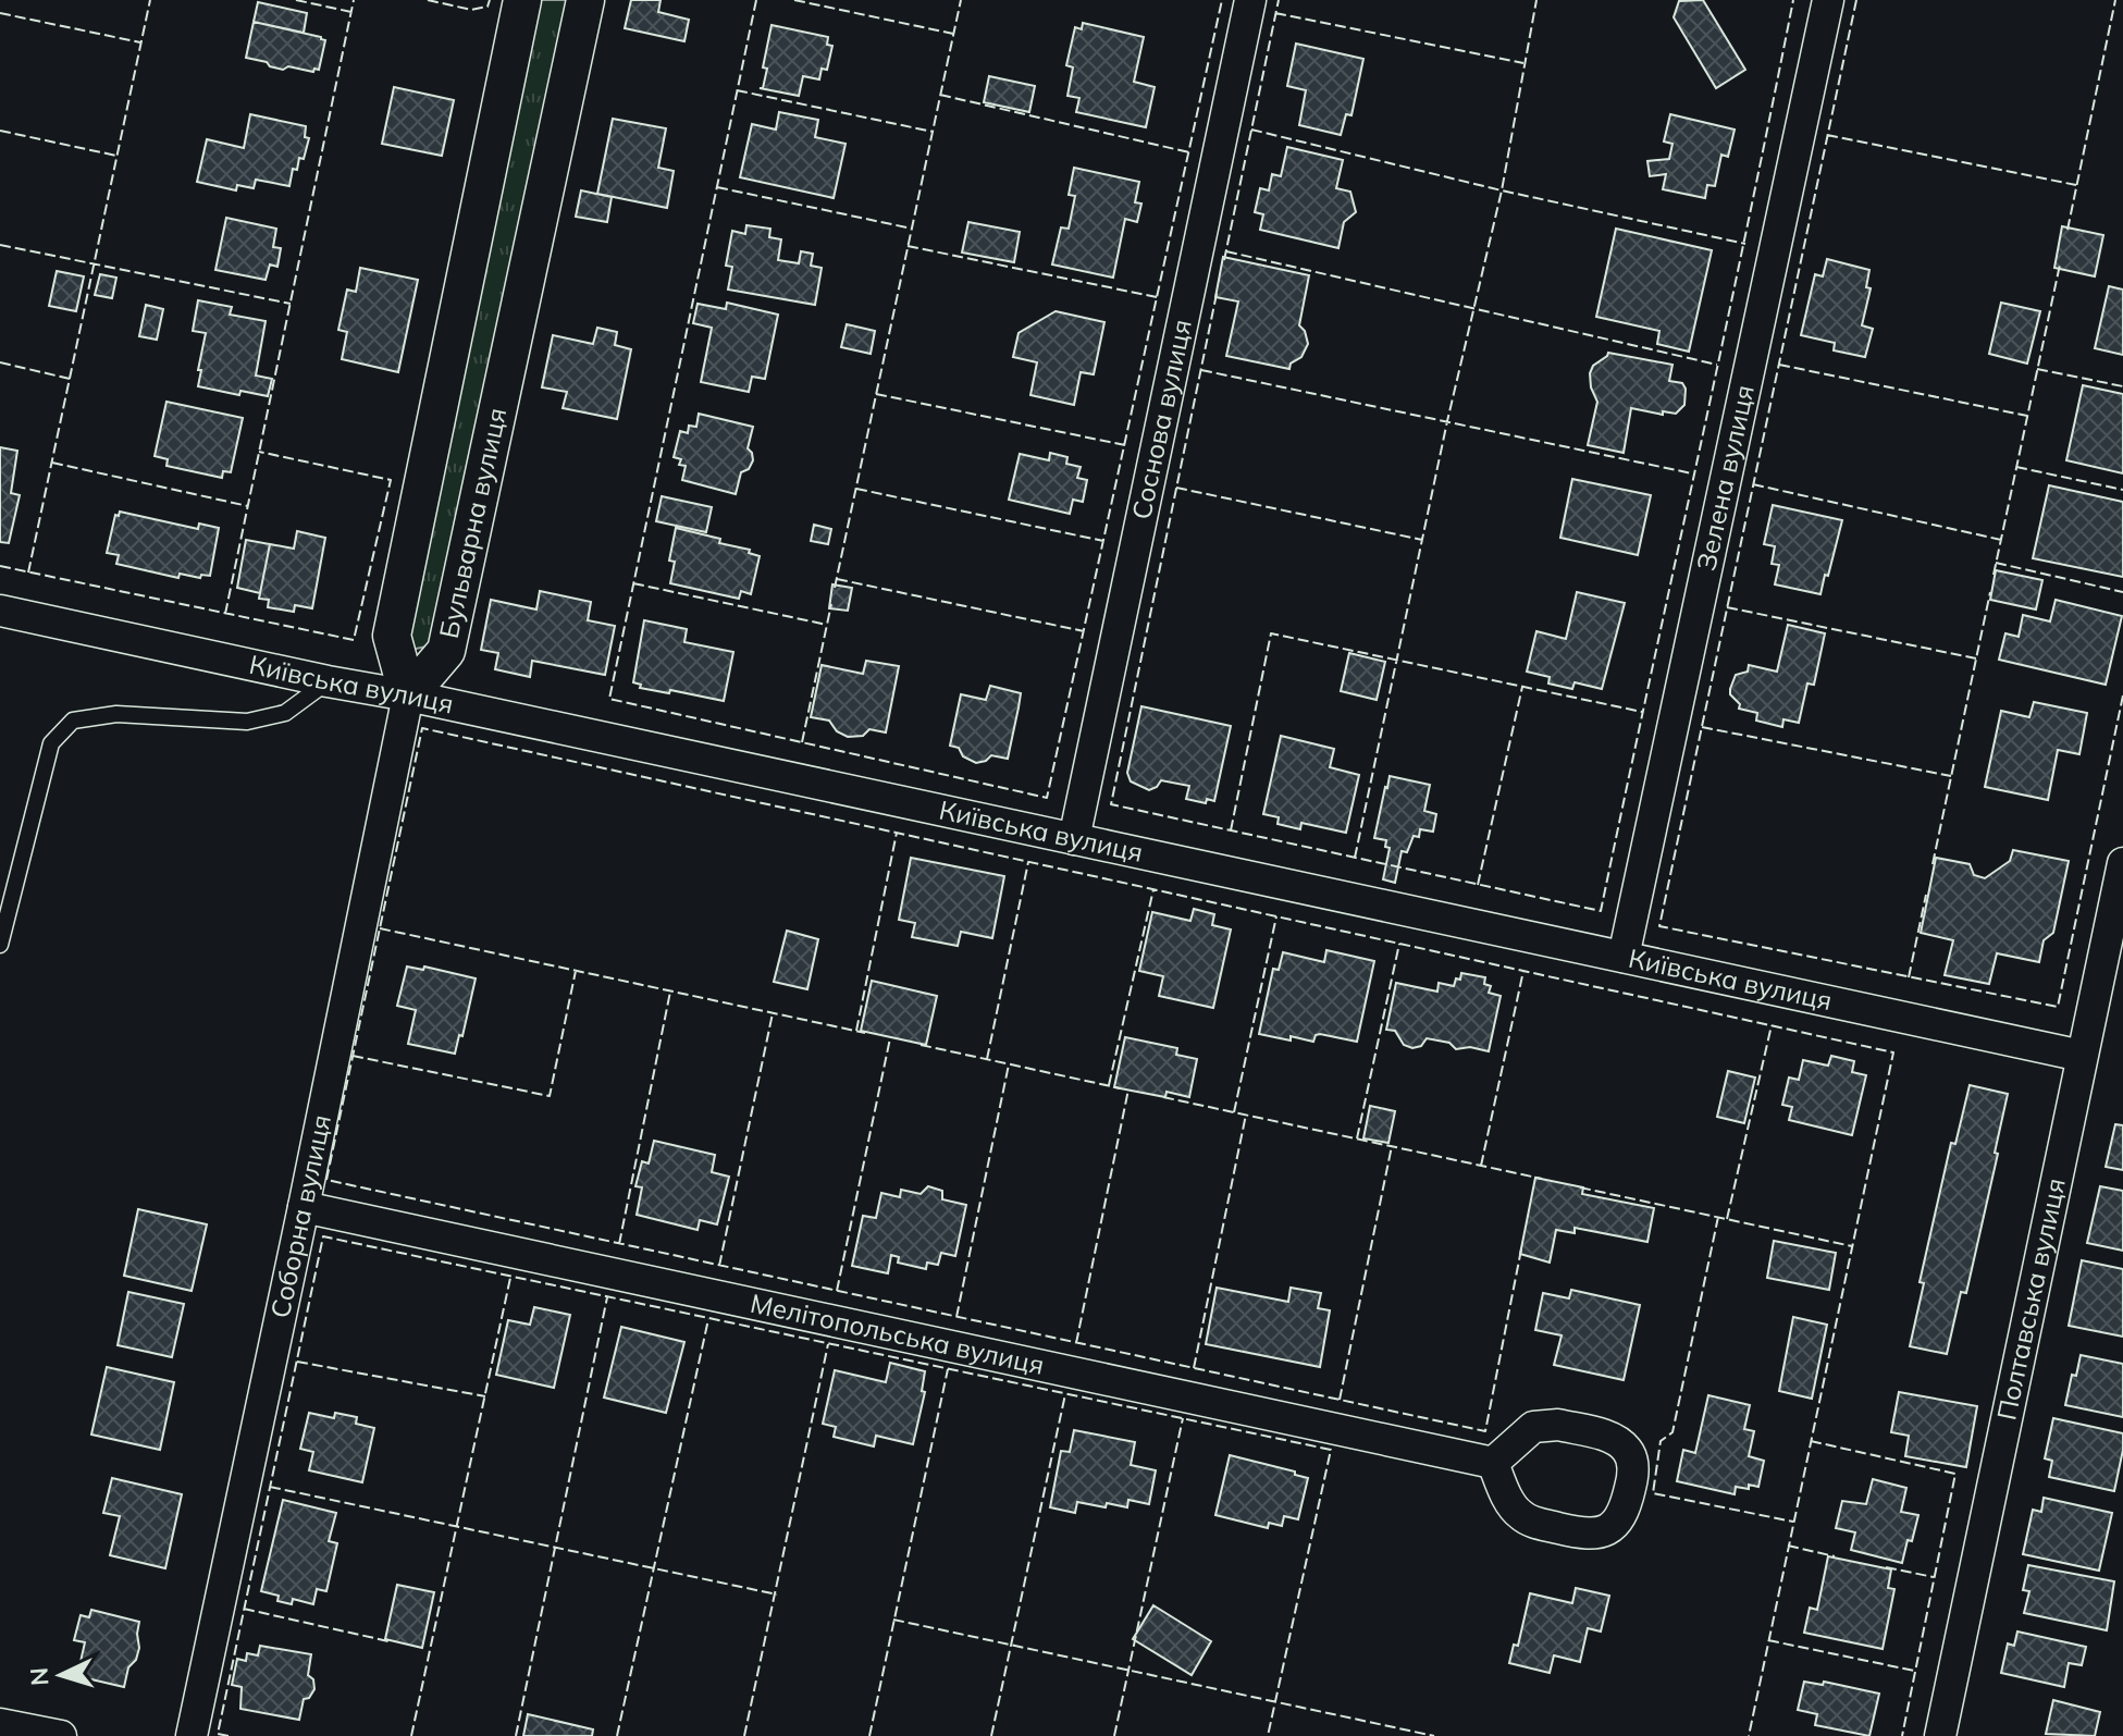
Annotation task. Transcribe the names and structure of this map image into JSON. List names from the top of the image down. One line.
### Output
{"streets":{"street":["Соснова вулиця","Зелена вулиця","Бульварна вулиця","Київська вулиця","Соборна вулиця","Полтавська вулиця","Мелітопольська вулиця"]},"crossings":[["Соснова вулиця","Київська вулиця"],["Зелена вулиця","Київська вулиця"],["Бульварна вулиця","Київська вулиця"],["Бульварна вулиця","Соборна вулиця"],["Київська вулиця","Соборна вулиця"],["Київська вулиця","Полтавська вулиця"],["Соборна вулиця","Мелітопольська вулиця"]],"north":"left"}
